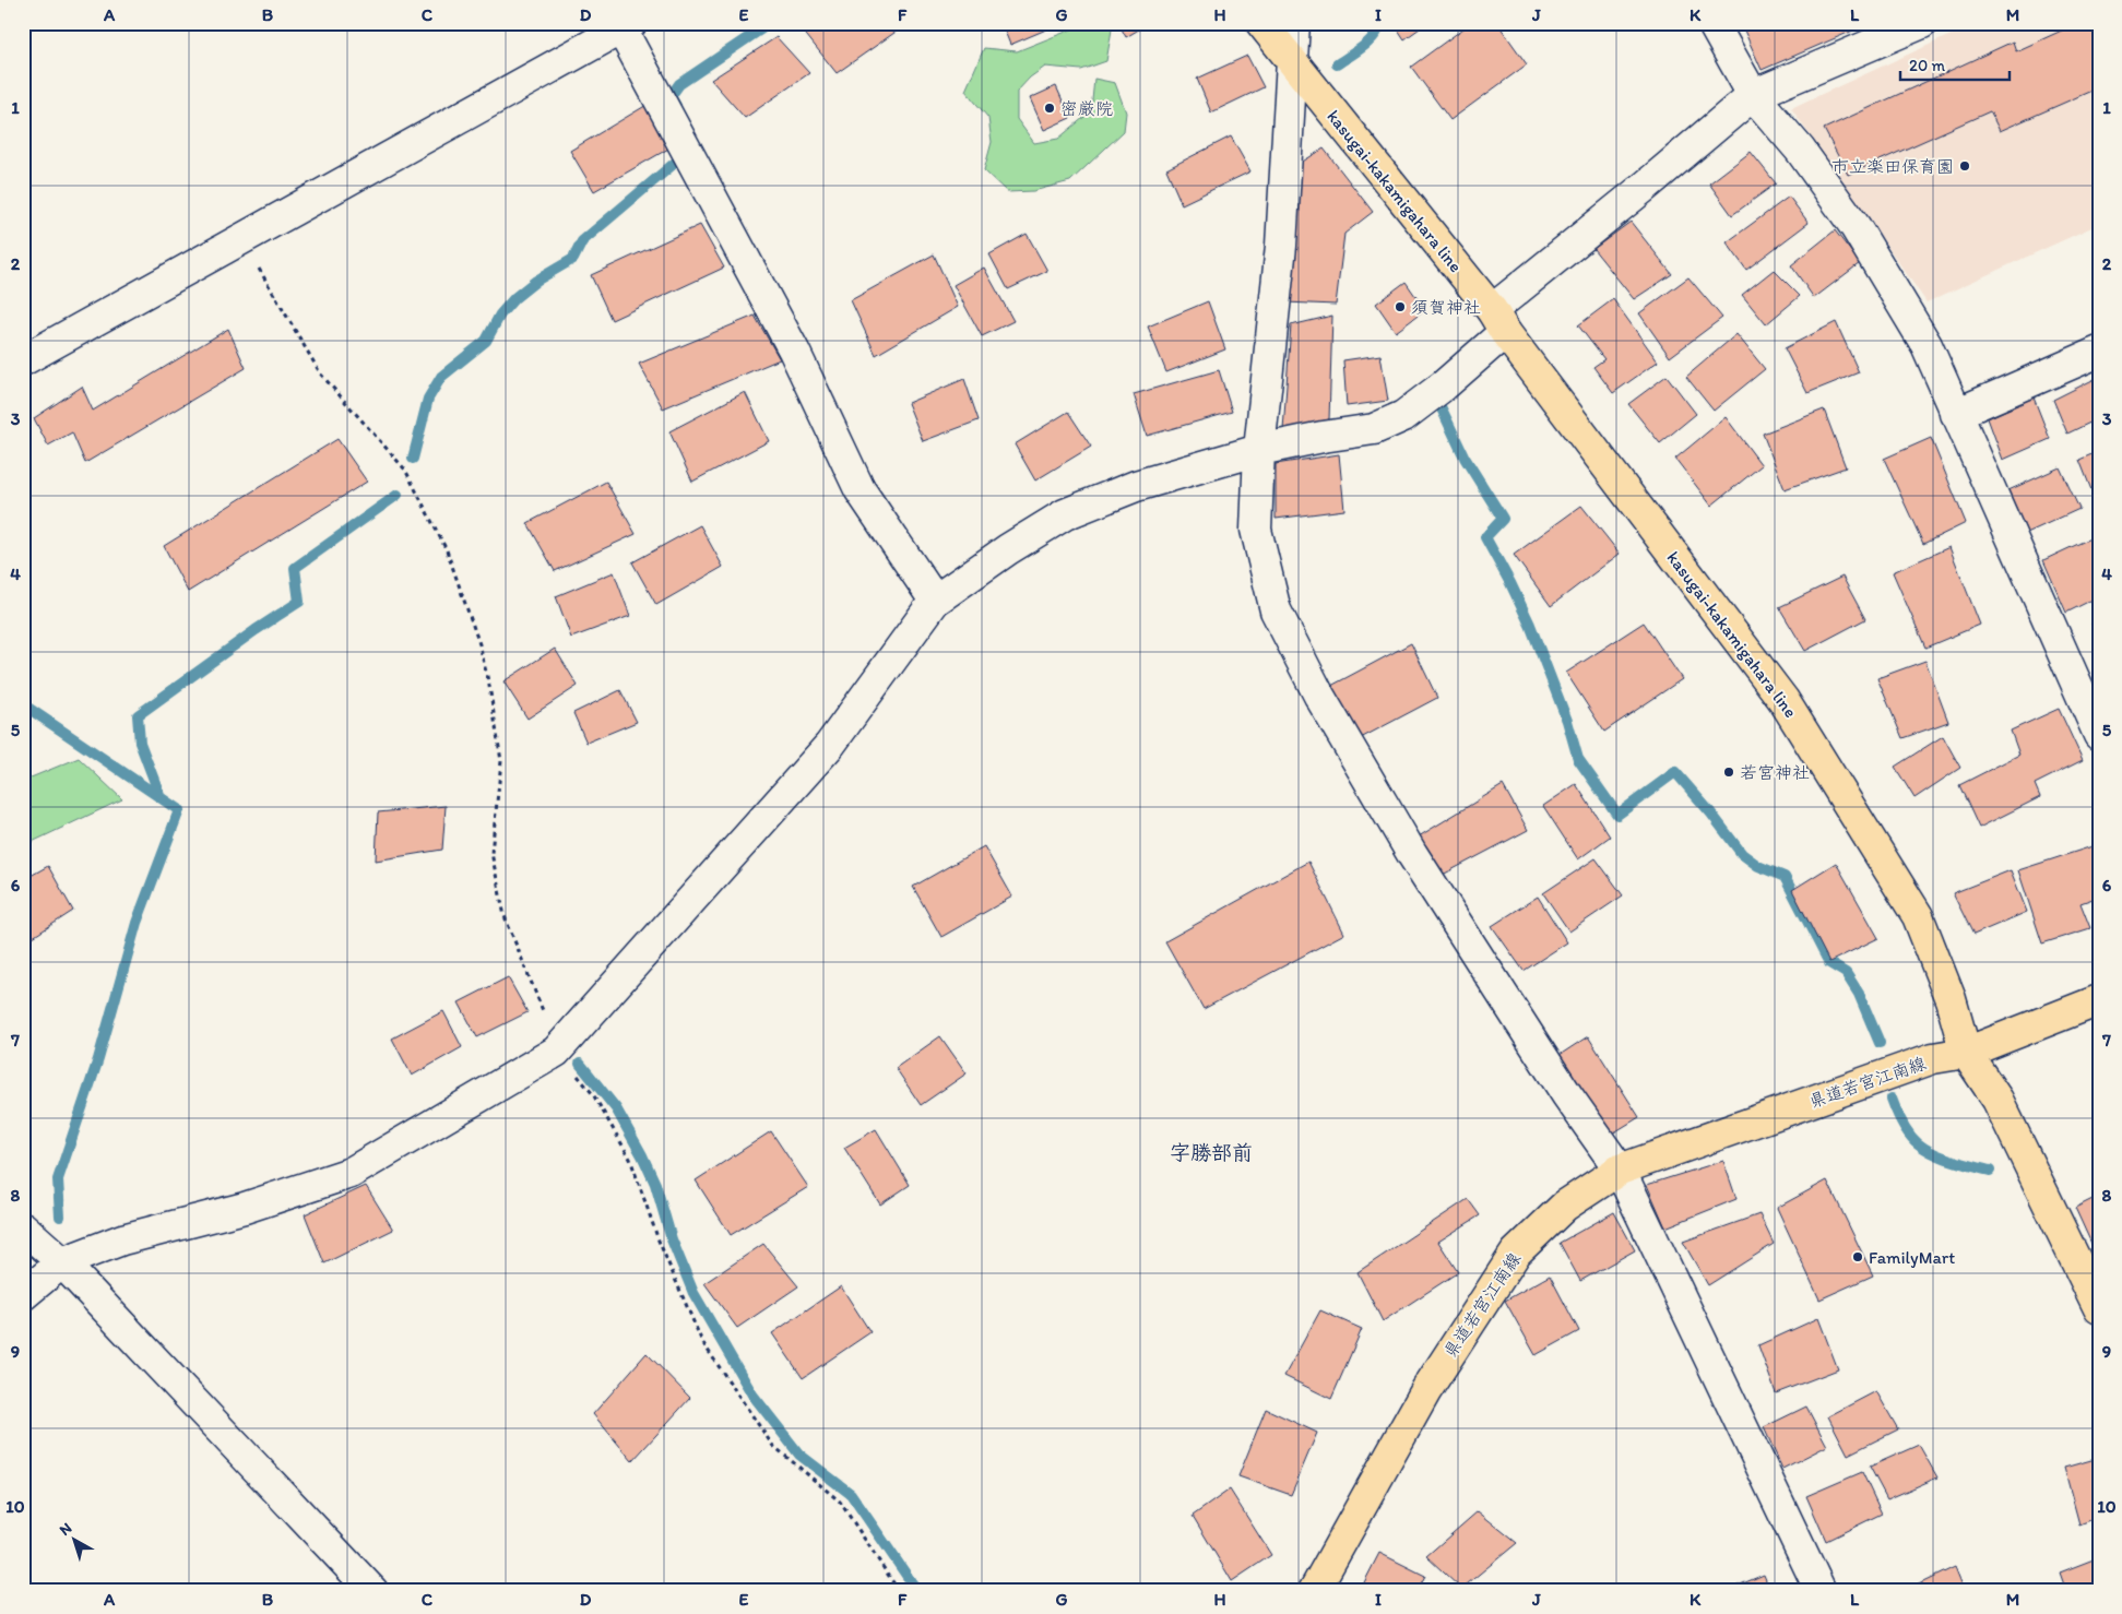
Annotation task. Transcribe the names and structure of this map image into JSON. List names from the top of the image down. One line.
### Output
{"streets":{"main road":["kasugai-kakamigahara line","県道若宮江南線"]},"crossings":[["kasugai-kakamigahara line","県道若宮江南線"]],"districts":["字勝部前"],"places":["密厳院","市立楽田保育園","須賀神社","若宮神社","FamilyMart"],"scale_bar":"20 m","north":"top left","grid":{"columns":["A","B","C","D","E","F","G","H","I","J","K","L","M"],"rows":["1","2","3","4","5","6","7","8","9","10"]}}
